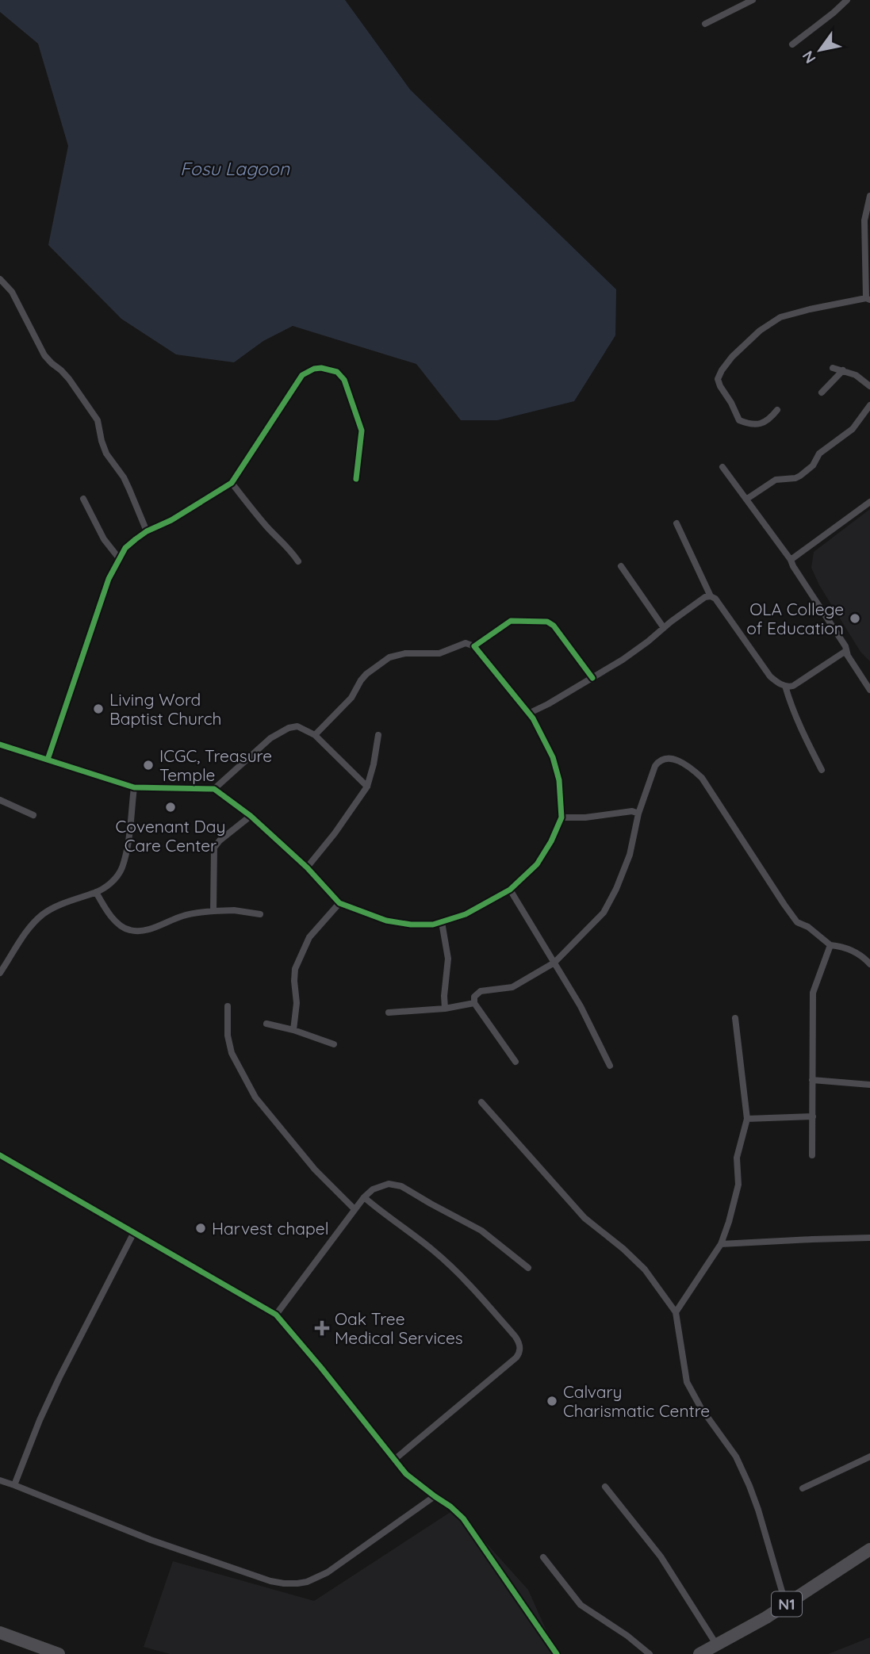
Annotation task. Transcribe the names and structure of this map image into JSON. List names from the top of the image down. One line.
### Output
{"streets":{"highway":["N1"]},"water":["Fosu Lagoon"],"places":{"other":["OLA College of Education","Living Word Baptist Church","ICGC, Treasure Temple","Covenant Day Care Center","Harvest chapel","Calvary Charismatic Centre"],"health":["Oak Tree Medical Services"]},"north":"bottom left"}
